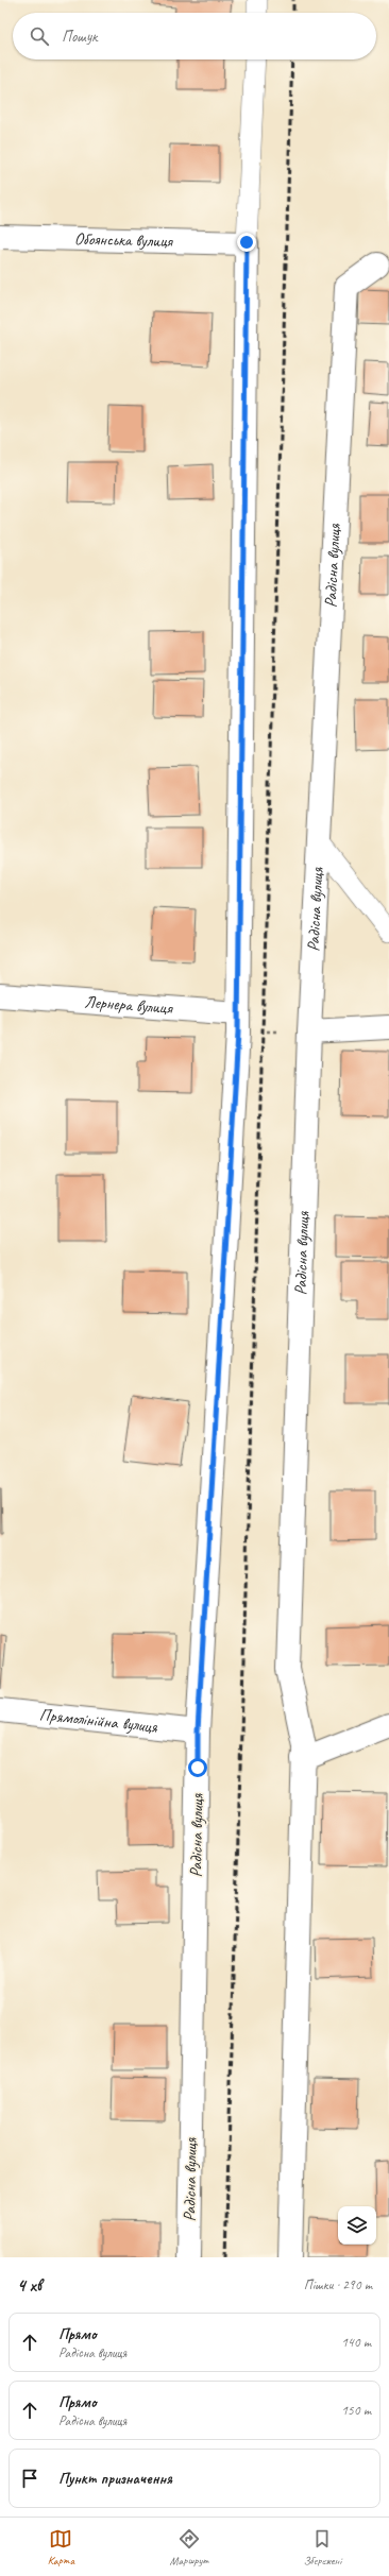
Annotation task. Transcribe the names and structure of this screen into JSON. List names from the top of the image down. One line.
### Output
{"streets":{"street":["Обоянська вулиця","Радісна вулиця","Лернера вулиця","Прямолінійна вулиця"]},"crossings":[["Обоянська вулиця","Радісна вулиця"],["Радісна вулиця","Лернера вулиця"],["Радісна вулиця","Прямолінійна вулиця"]],"page":{"search":"Пошук","heading":["4 хв","Пішки · 290 m"],"list":[["Прямо","Радісна вулиця","140 m"],["Прямо","Радісна вулиця","150 m"],"Пункт призначення"],"nav":["Карта","Маршрут","Збережені"]}}
